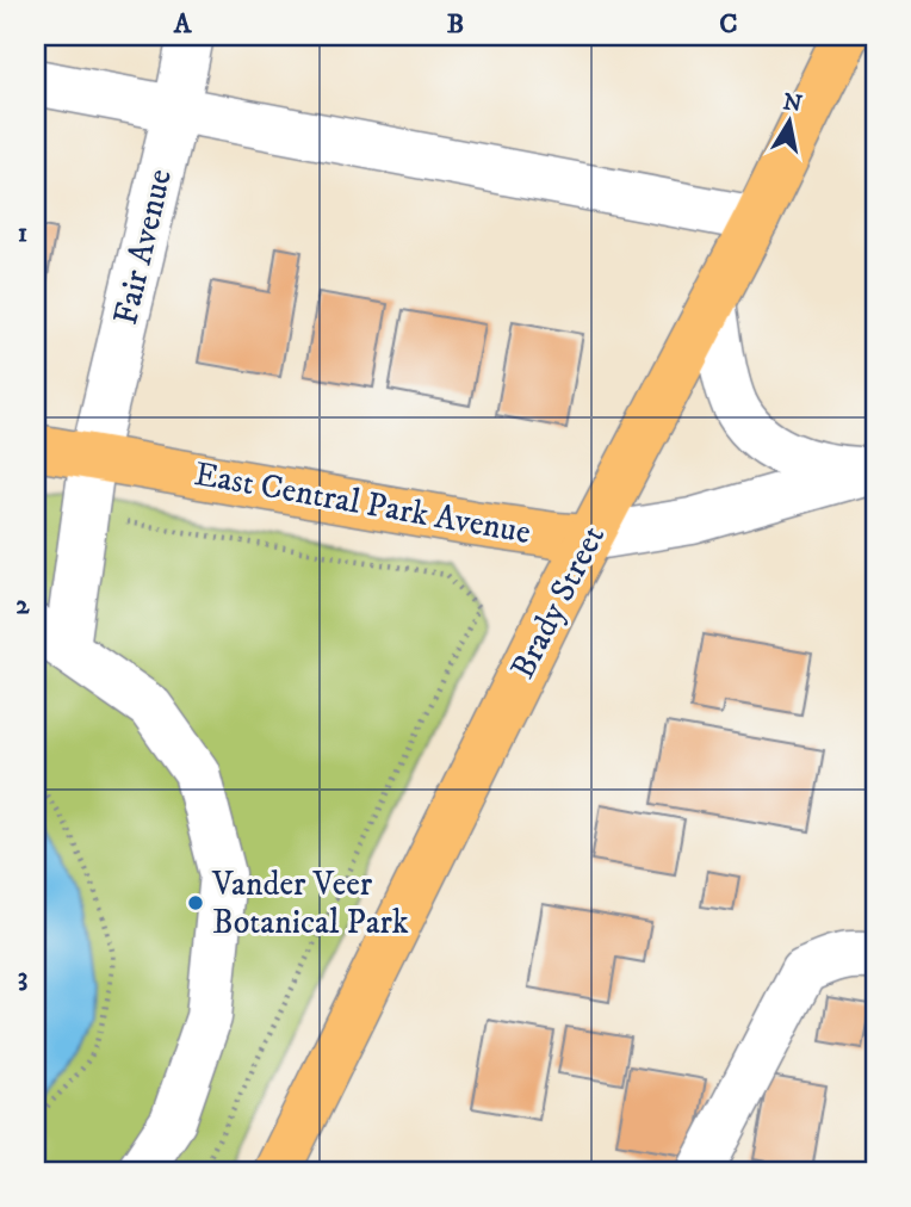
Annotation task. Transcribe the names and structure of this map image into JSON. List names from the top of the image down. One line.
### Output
{"streets":{"main road":["East Central Park Avenue","Brady Street"],"street":["Fair Avenue"]},"crossings":[["Fair Avenue","East Central Park Avenue"],["East Central Park Avenue","Brady Street"]],"places":["Vander Veer Botanical Park"],"north":"top","grid":{"columns":["A","B","C"],"rows":["1","2","3"]}}
